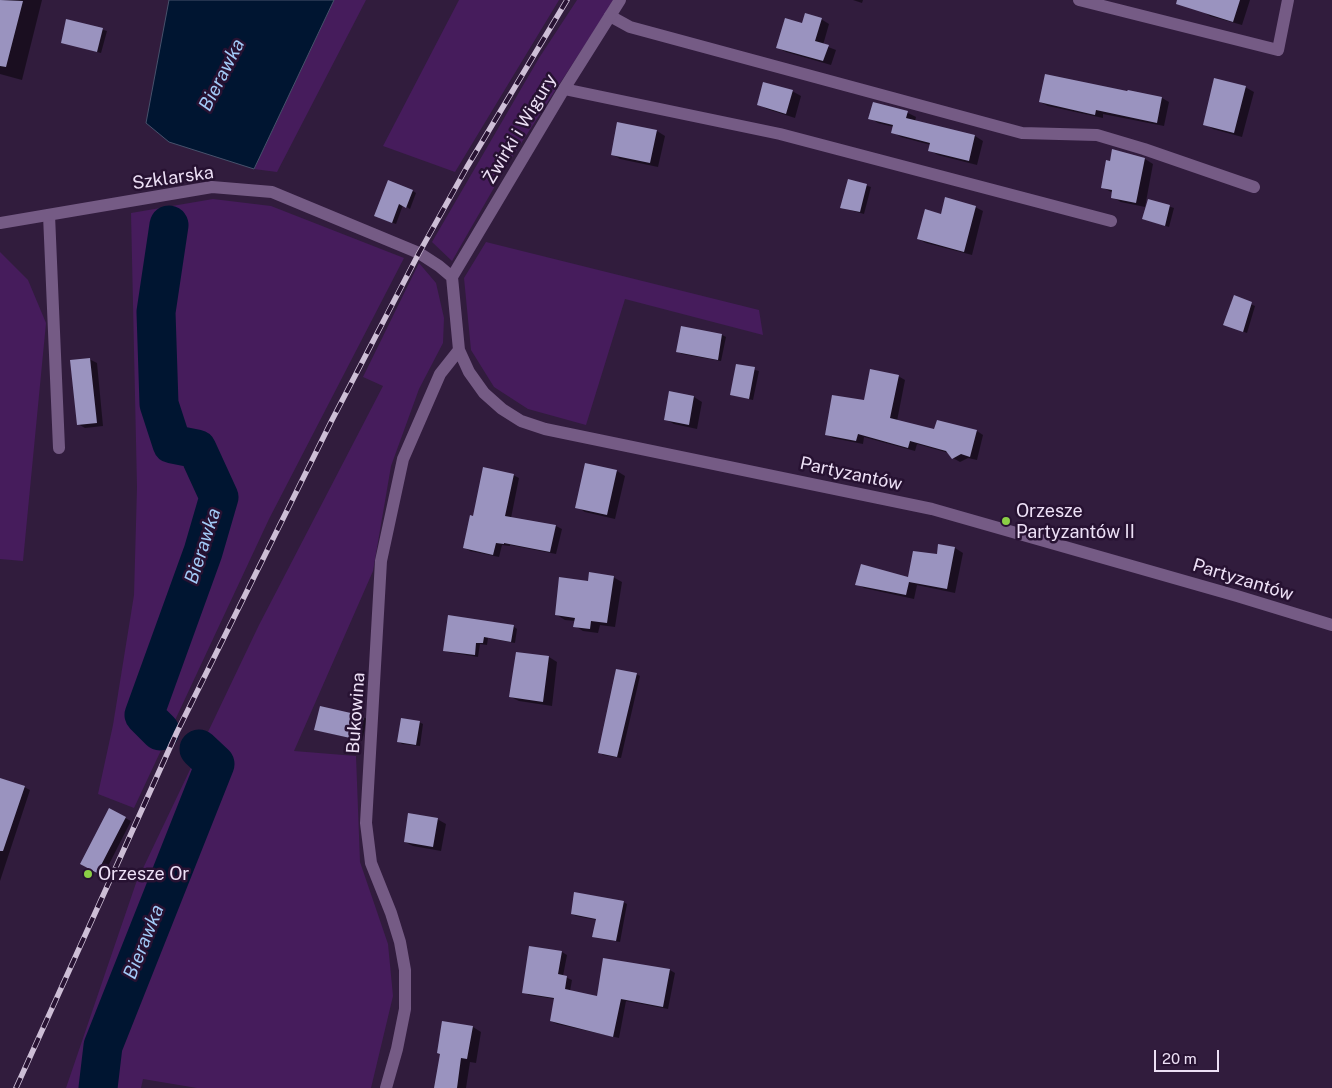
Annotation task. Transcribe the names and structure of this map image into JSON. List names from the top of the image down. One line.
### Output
{"streets":{"street":["Żwirki i Wigury","Szklarska","Partyzantów","Bukowina"]},"crossings":[["Żwirki i Wigury","Szklarska"],["Żwirki i Wigury","Partyzantów"],["Szklarska","Partyzantów"],["Partyzantów","Bukowina"]],"water":["Bierawka"],"places":["Orzesze Partyzantów II","Orzesze Or"],"scale_bar":"20 m"}
